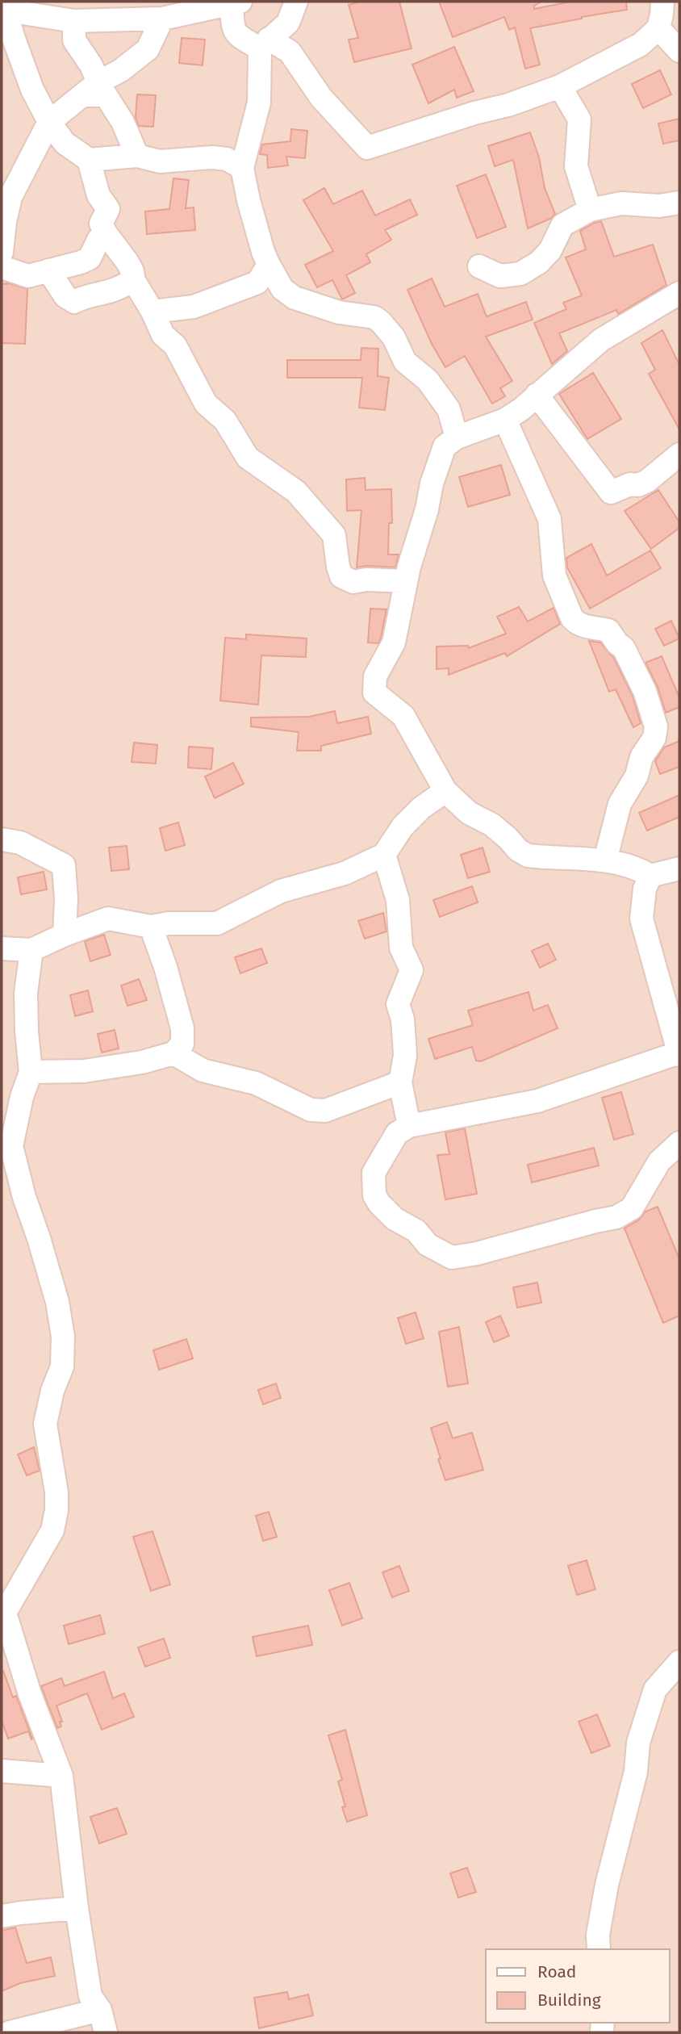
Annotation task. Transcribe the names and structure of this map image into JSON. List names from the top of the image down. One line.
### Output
{"legend":["Road","Building"]}
